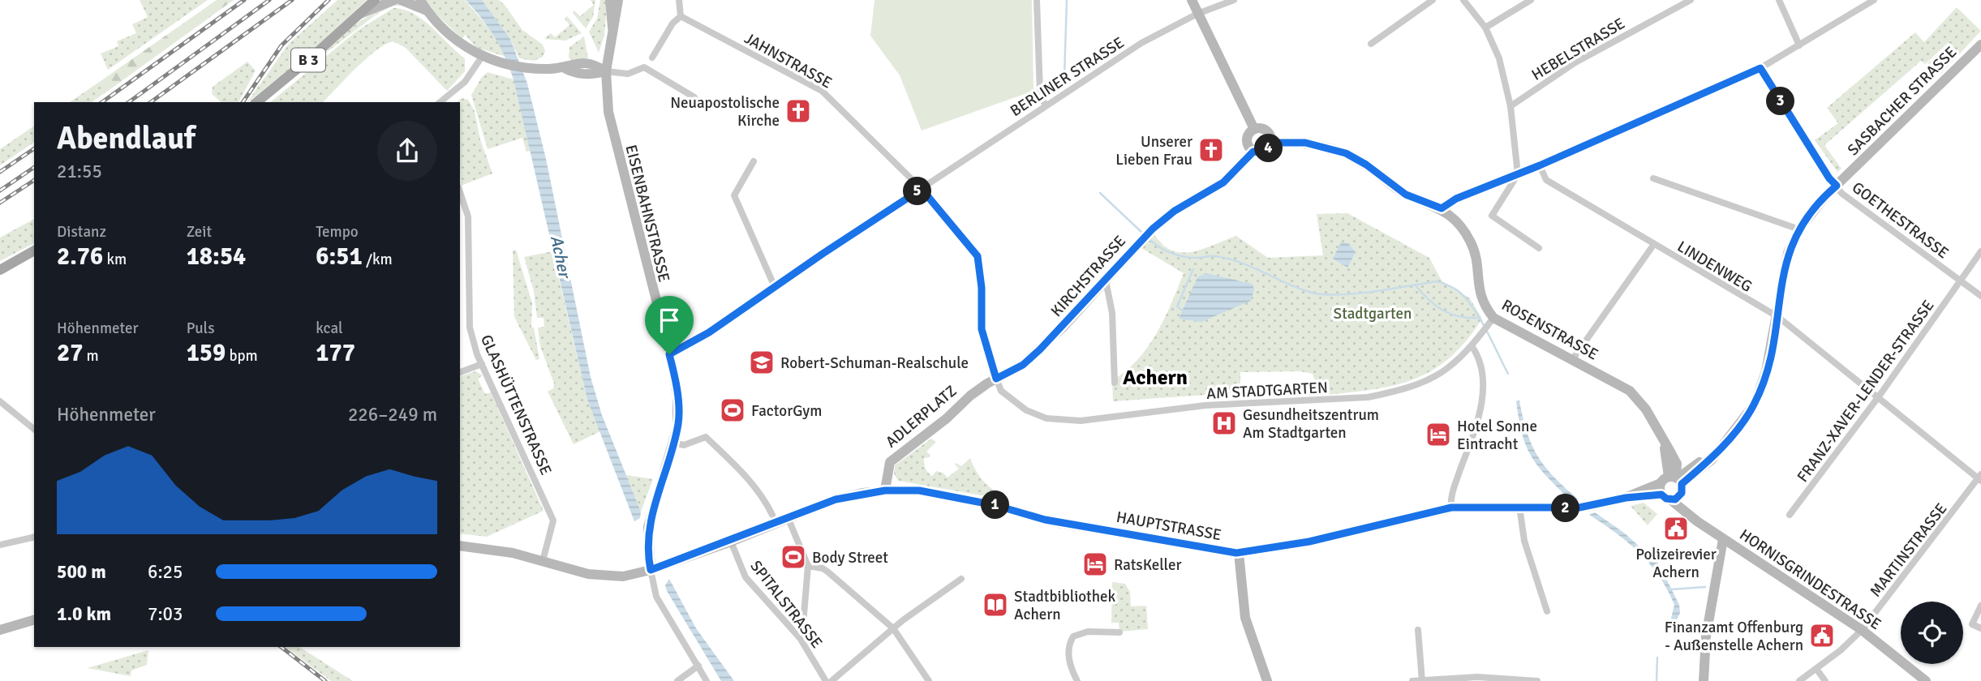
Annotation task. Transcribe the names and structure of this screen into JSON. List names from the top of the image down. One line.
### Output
{"streets":{"main road":["B 3"],"street":["HEBELSTRASSE","JAHNSTRASSE","BERLINER STRASSE","SASBACHER STRASSE","EISENBAHNSTRASSE","GOETHESTRASSE","LINDENWEG","KIRCHSTRASSE","ROSENSTRASSE","AM STADTGARTEN","FRANZ-XAVER-LENDER-STRASSE","GLASHÜTTENSTRASSE","ADLERPLATZ","HAUPTSTRASSE","MARTINSTRASSE","HORNISGRINDESTRASSE","SPITALSTRASSE"]},"crossings":[["JAHNSTRASSE","BERLINER STRASSE"],["JAHNSTRASSE","KIRCHSTRASSE"],["JAHNSTRASSE","AM STADTGARTEN"],["JAHNSTRASSE","ADLERPLATZ"],["BERLINER STRASSE","EISENBAHNSTRASSE"],["SASBACHER STRASSE","GOETHESTRASSE"],["SASBACHER STRASSE","LINDENWEG"],["SASBACHER STRASSE","ROSENSTRASSE"],["SASBACHER STRASSE","HAUPTSTRASSE"],["EISENBAHNSTRASSE","HAUPTSTRASSE"],["GOETHESTRASSE","FRANZ-XAVER-LENDER-STRASSE"],["LINDENWEG","FRANZ-XAVER-LENDER-STRASSE"],["LINDENWEG","MARTINSTRASSE"],["KIRCHSTRASSE","ROSENSTRASSE"],["KIRCHSTRASSE","AM STADTGARTEN"],["KIRCHSTRASSE","ADLERPLATZ"],["ROSENSTRASSE","AM STADTGARTEN"],["ROSENSTRASSE","HAUPTSTRASSE"],["AM STADTGARTEN","ADLERPLATZ"],["GLASHÜTTENSTRASSE","HAUPTSTRASSE"],["ADLERPLATZ","HAUPTSTRASSE"],["HAUPTSTRASSE","HORNISGRINDESTRASSE"],["HAUPTSTRASSE","SPITALSTRASSE"],["MARTINSTRASSE","HORNISGRINDESTRASSE"]],"districts":["Achern"],"water":["Acher"],"parks":["Stadtgarten"],"places":{"church":["Neuapostolische Kirche","Unserer Lieben Frau"],"school or university":["Robert-Schuman-Realschule"],"sports":["FactorGym","Body Street"],"hospital":["Gesundheitszentrum Am Stadtgarten"],"hotel":["Hotel Sonne Eintracht","RatsKeller"],"public building":["Polizeirevier Achern","Finanzamt Offenburg - Außenstelle Achern"],"library":["Stadtbibliothek Achern"]},"page":{"pins":["3","4","5","1","2"],"heading":["Abendlauf","21:55"],"stats":[["Distanz","2.76 km"],["Zeit","18:54"],["Tempo","6:51 /km"],["Höhenmeter","27 m"],["Puls","159 bpm"],["kcal","177"]],"chart":["Höhenmeter","226–249 m"],"list":[{"name":"500 m","note":"6:25"},{"name":"1.0 km","note":"7:03"}]}}
